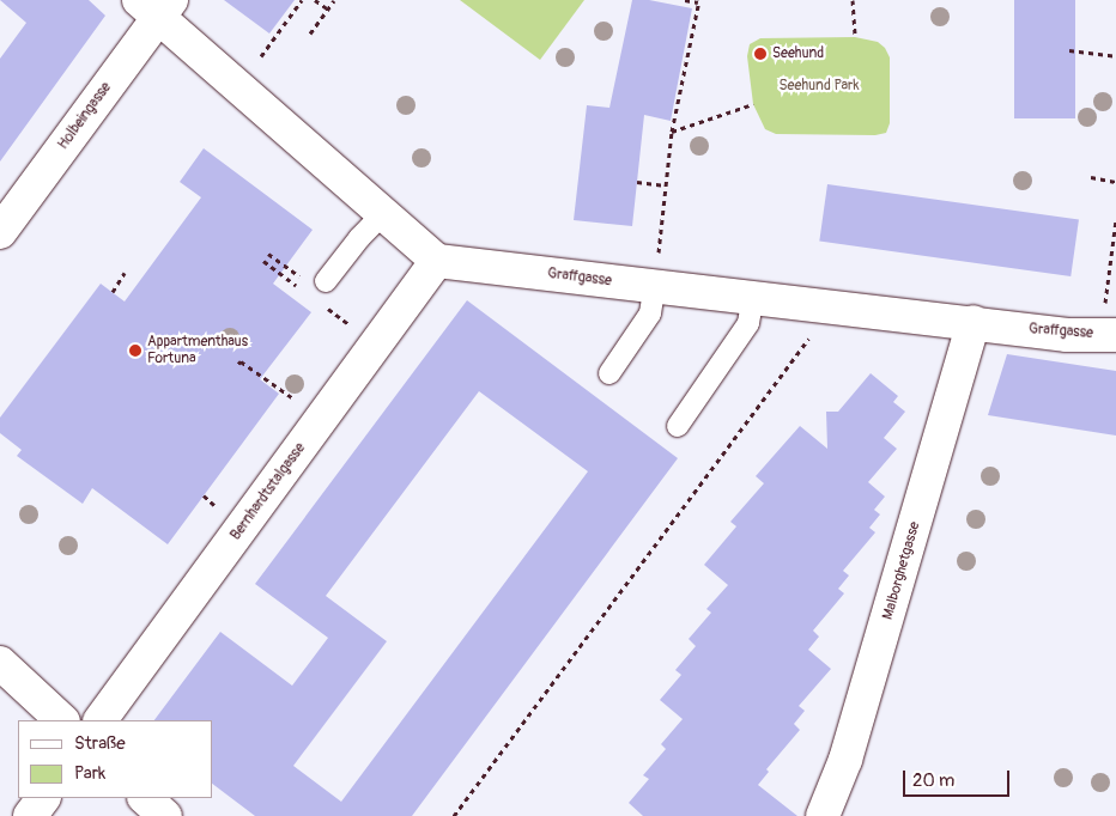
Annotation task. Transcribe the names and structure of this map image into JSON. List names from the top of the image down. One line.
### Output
{"streets":{"street":["Holbeingasse","Graffgasse","Bernhardtstalgasse","Malborghetgasse"]},"crossings":[["Graffgasse","Bernhardtstalgasse"],["Graffgasse","Malborghetgasse"]],"parks":["Seehund Park"],"places":["Seehund","Appartmenthaus Fortuna"],"legend":["Straße","Park"],"scale_bar":"20 m"}
